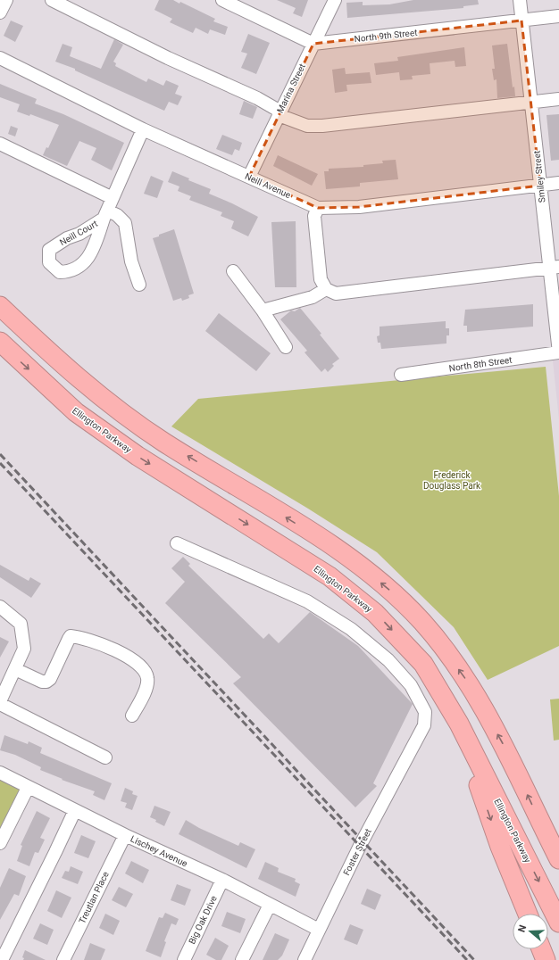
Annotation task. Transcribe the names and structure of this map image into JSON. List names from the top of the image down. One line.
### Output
{"streets":{"highway":["Ellington Parkway"],"street":["North 9th Street","Marina Street","Smiley Street","Neill Avenue","Neill Court","North 8th Street","Lischey Avenue","Foster Street","Treutlan Place","Big Oak Drive"]},"crossings":[["North 9th Street","Marina Street"],["North 9th Street","Smiley Street"],["Marina Street","Neill Avenue"],["Smiley Street","Neill Avenue"],["Smiley Street","North 8th Street"],["Neill Avenue","Neill Court"],["Lischey Avenue","Foster Street"],["Lischey Avenue","Treutlan Place"],["Lischey Avenue","Big Oak Drive"]],"parks":["Frederick Douglass Park"],"north":"left"}
